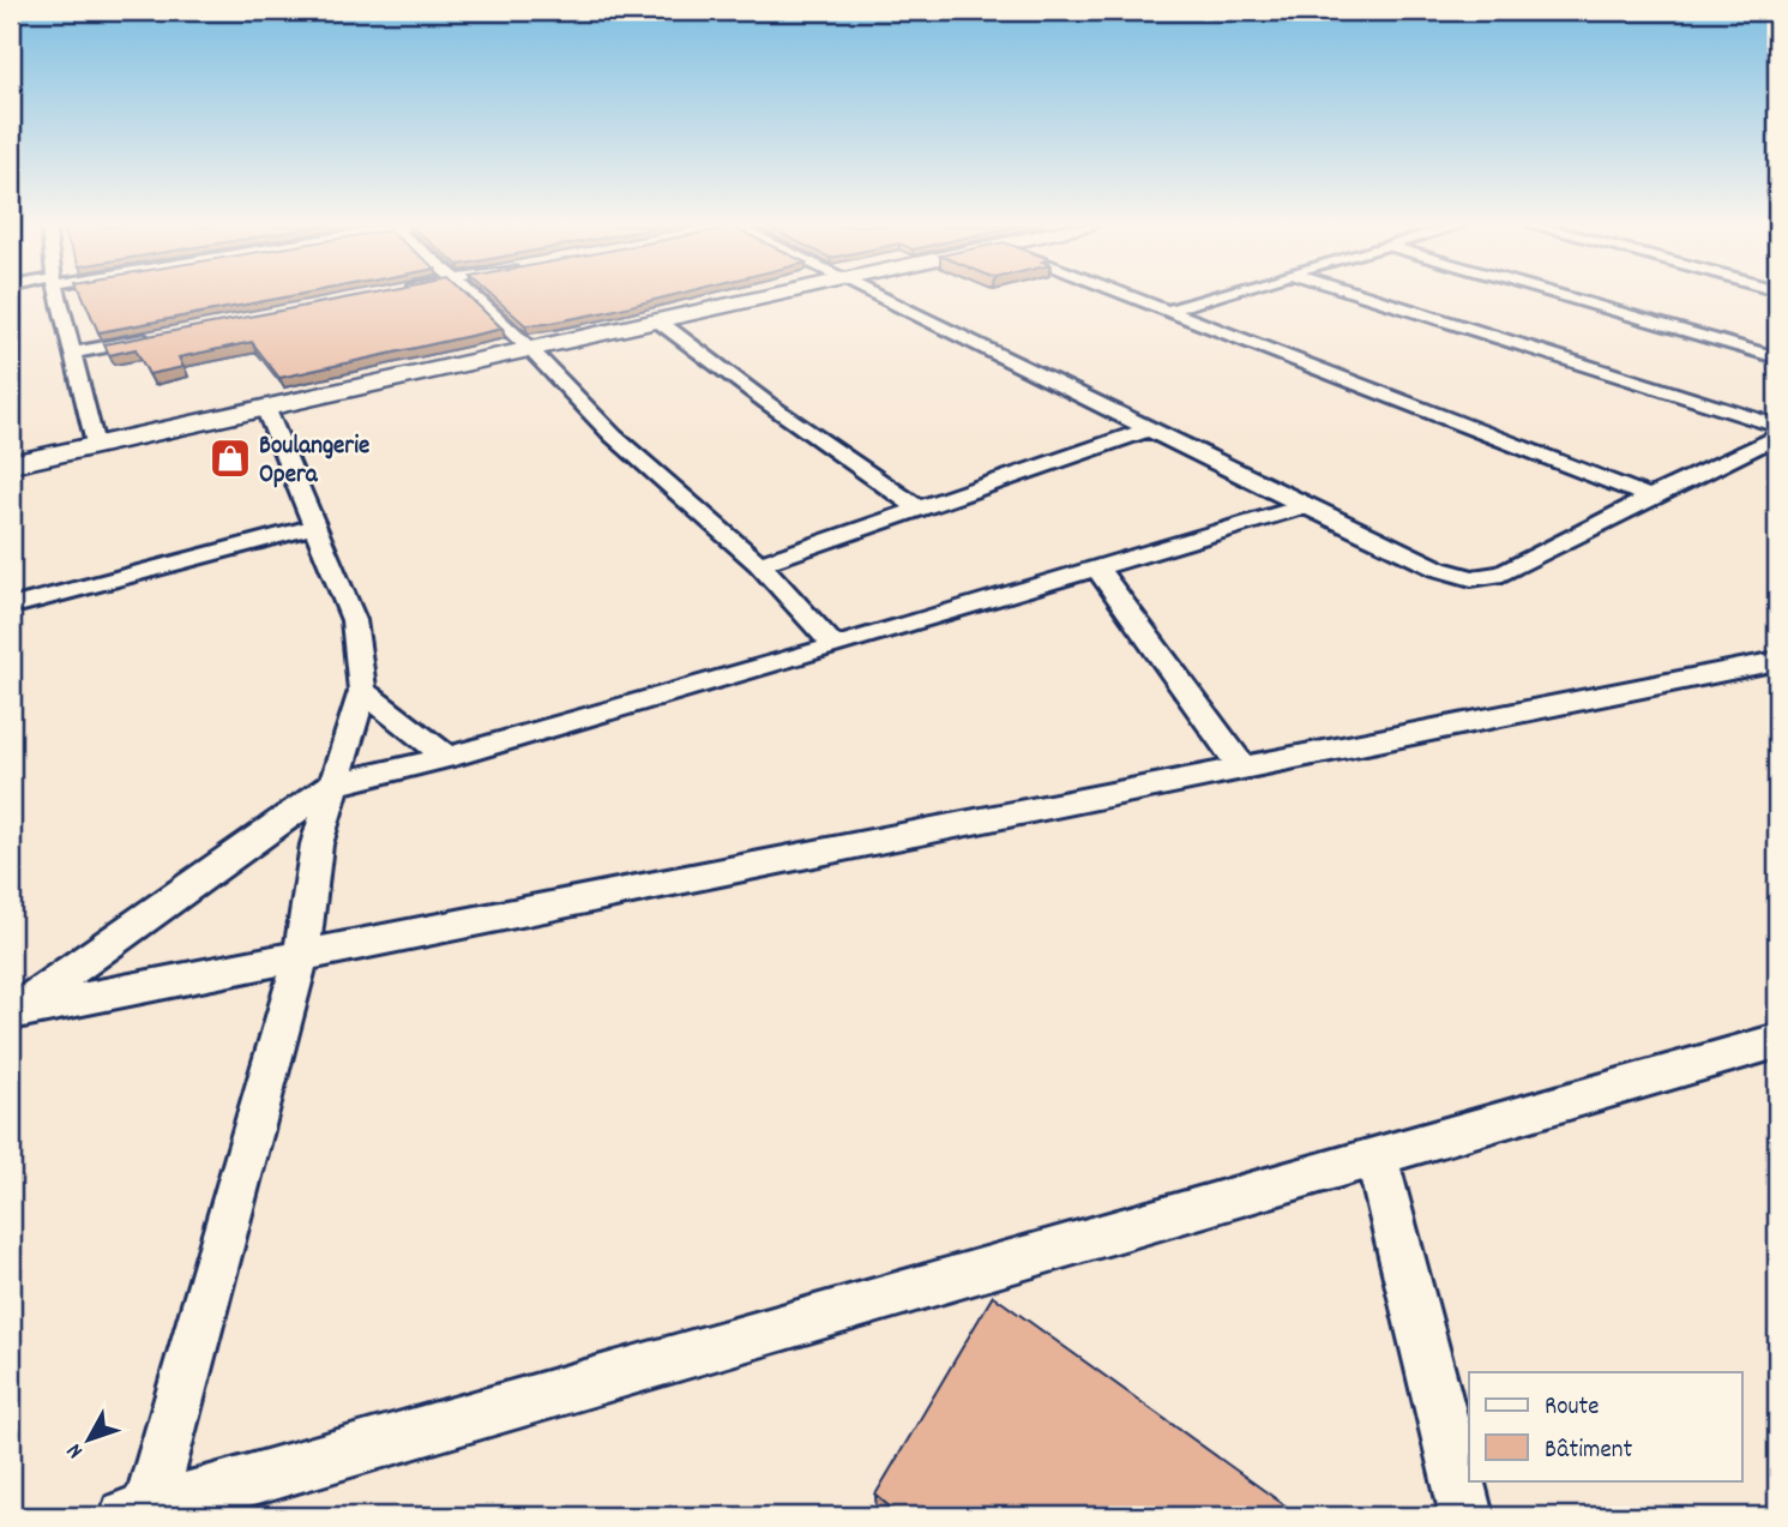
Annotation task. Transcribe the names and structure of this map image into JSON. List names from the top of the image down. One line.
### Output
{"places":{"shop":["Boulangerie Opera"]},"legend":["Route","Bâtiment"],"north":"bottom left"}
